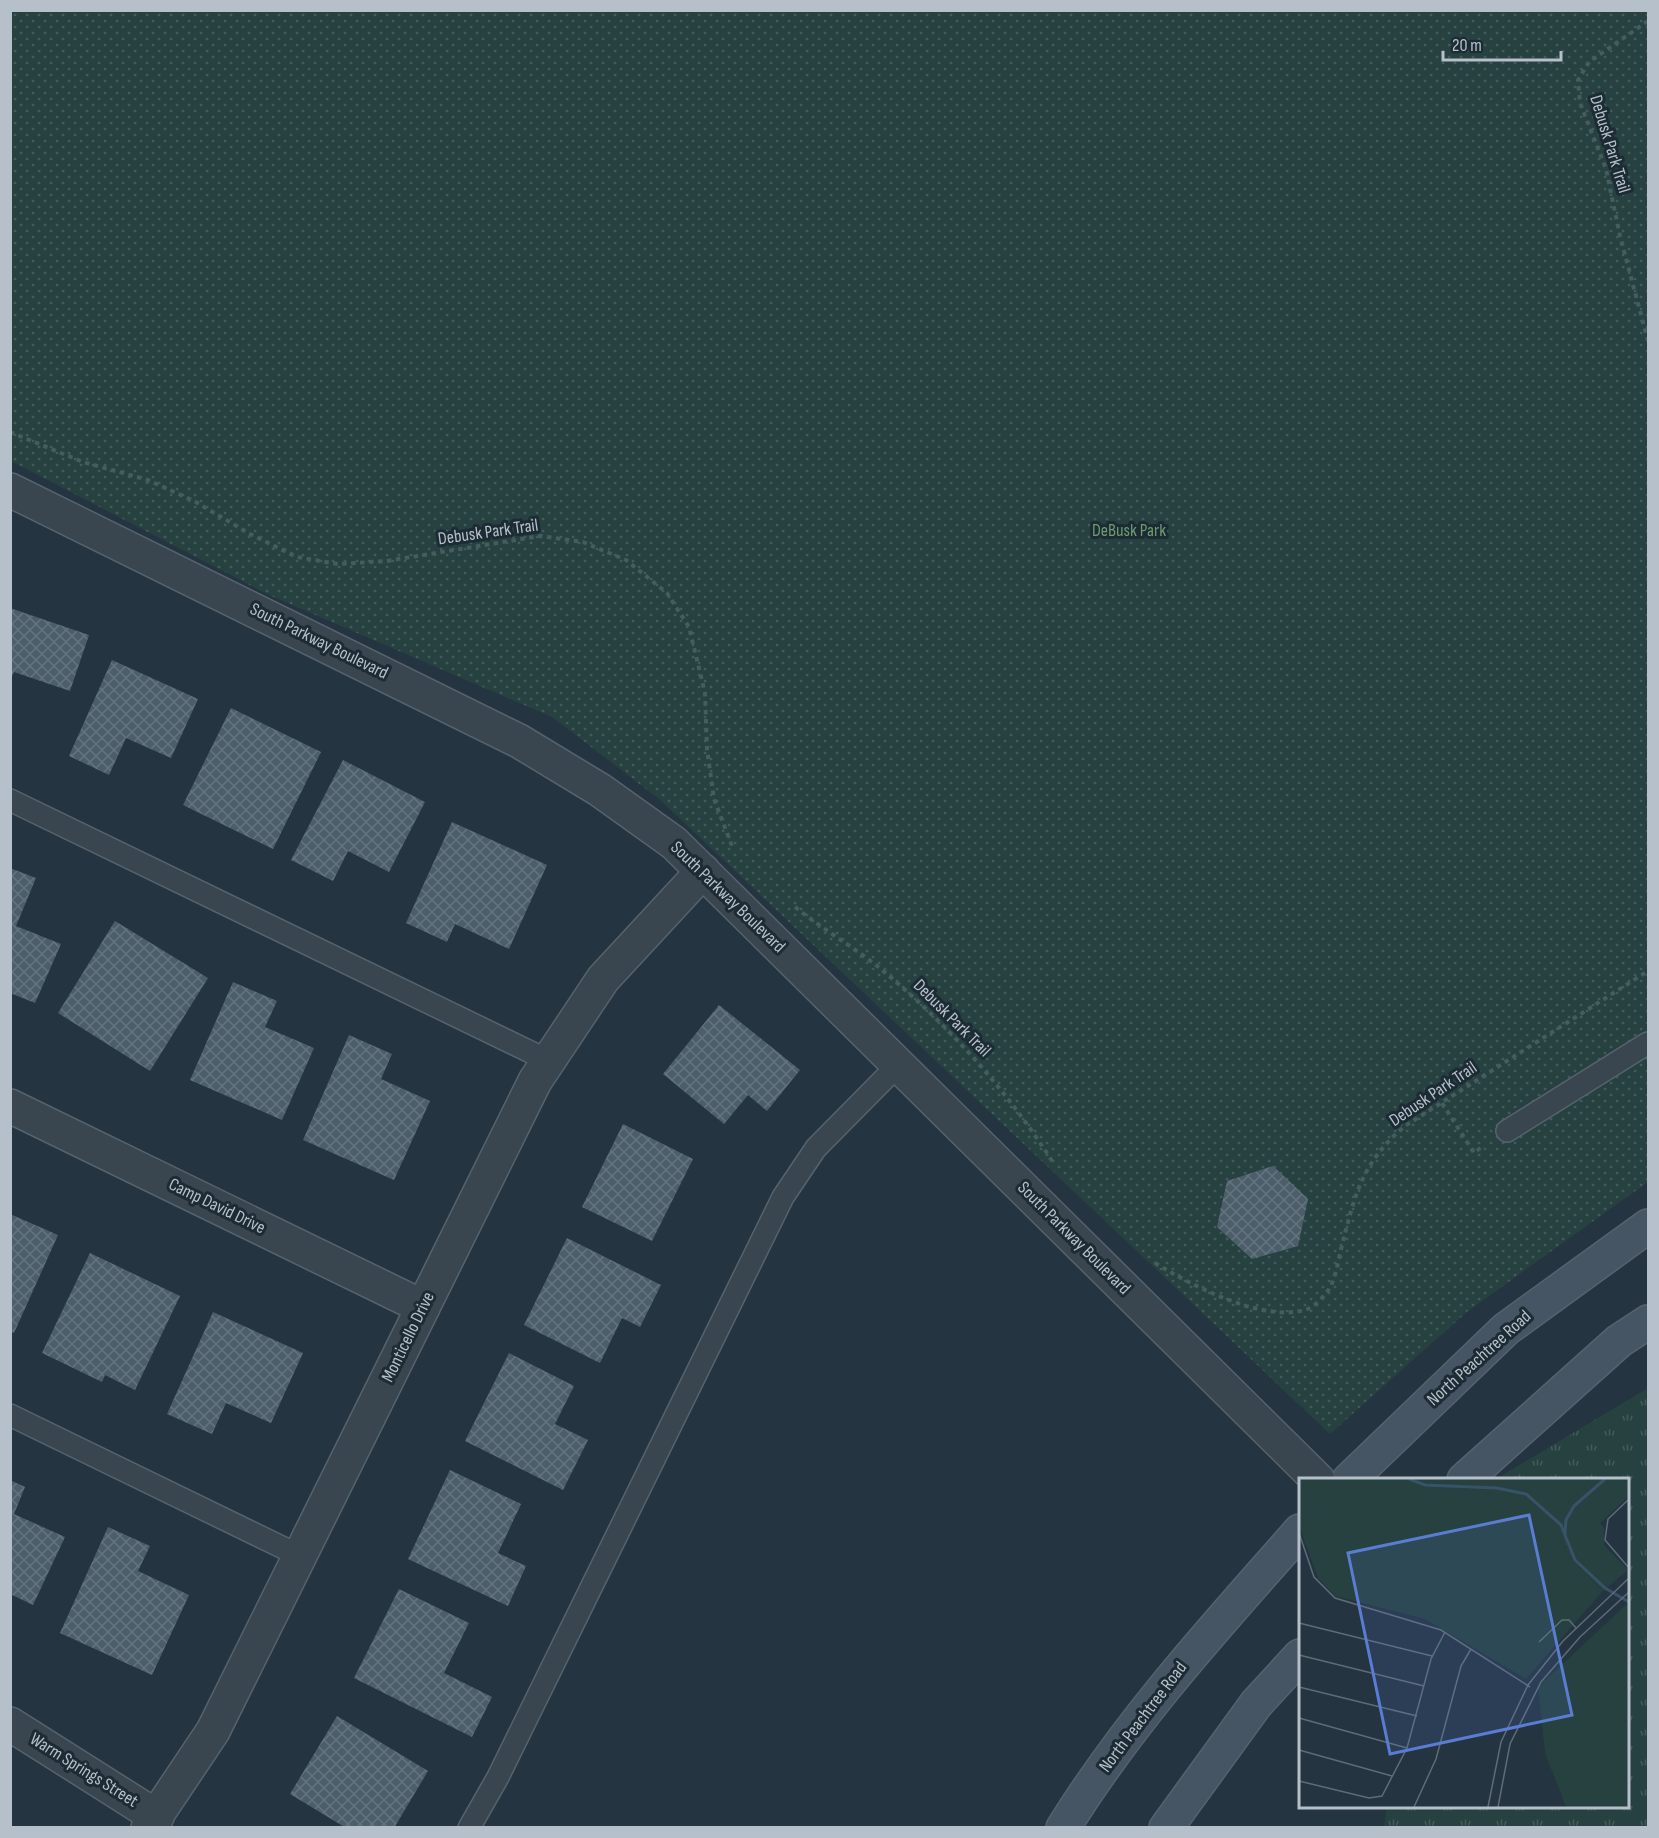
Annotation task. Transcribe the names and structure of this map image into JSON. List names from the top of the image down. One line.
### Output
{"streets":{"main road":["North Peachtree Road"],"street":["South Parkway Boulevard","Camp David Drive","Monticello Drive","Warm Springs Street"],"path":["Debusk Park Trail"]},"crossings":[["South Parkway Boulevard","Monticello Drive"],["Camp David Drive","Monticello Drive"],["Monticello Drive","Warm Springs Street"]],"parks":["DeBusk Park"],"scale_bar":"20 m"}
